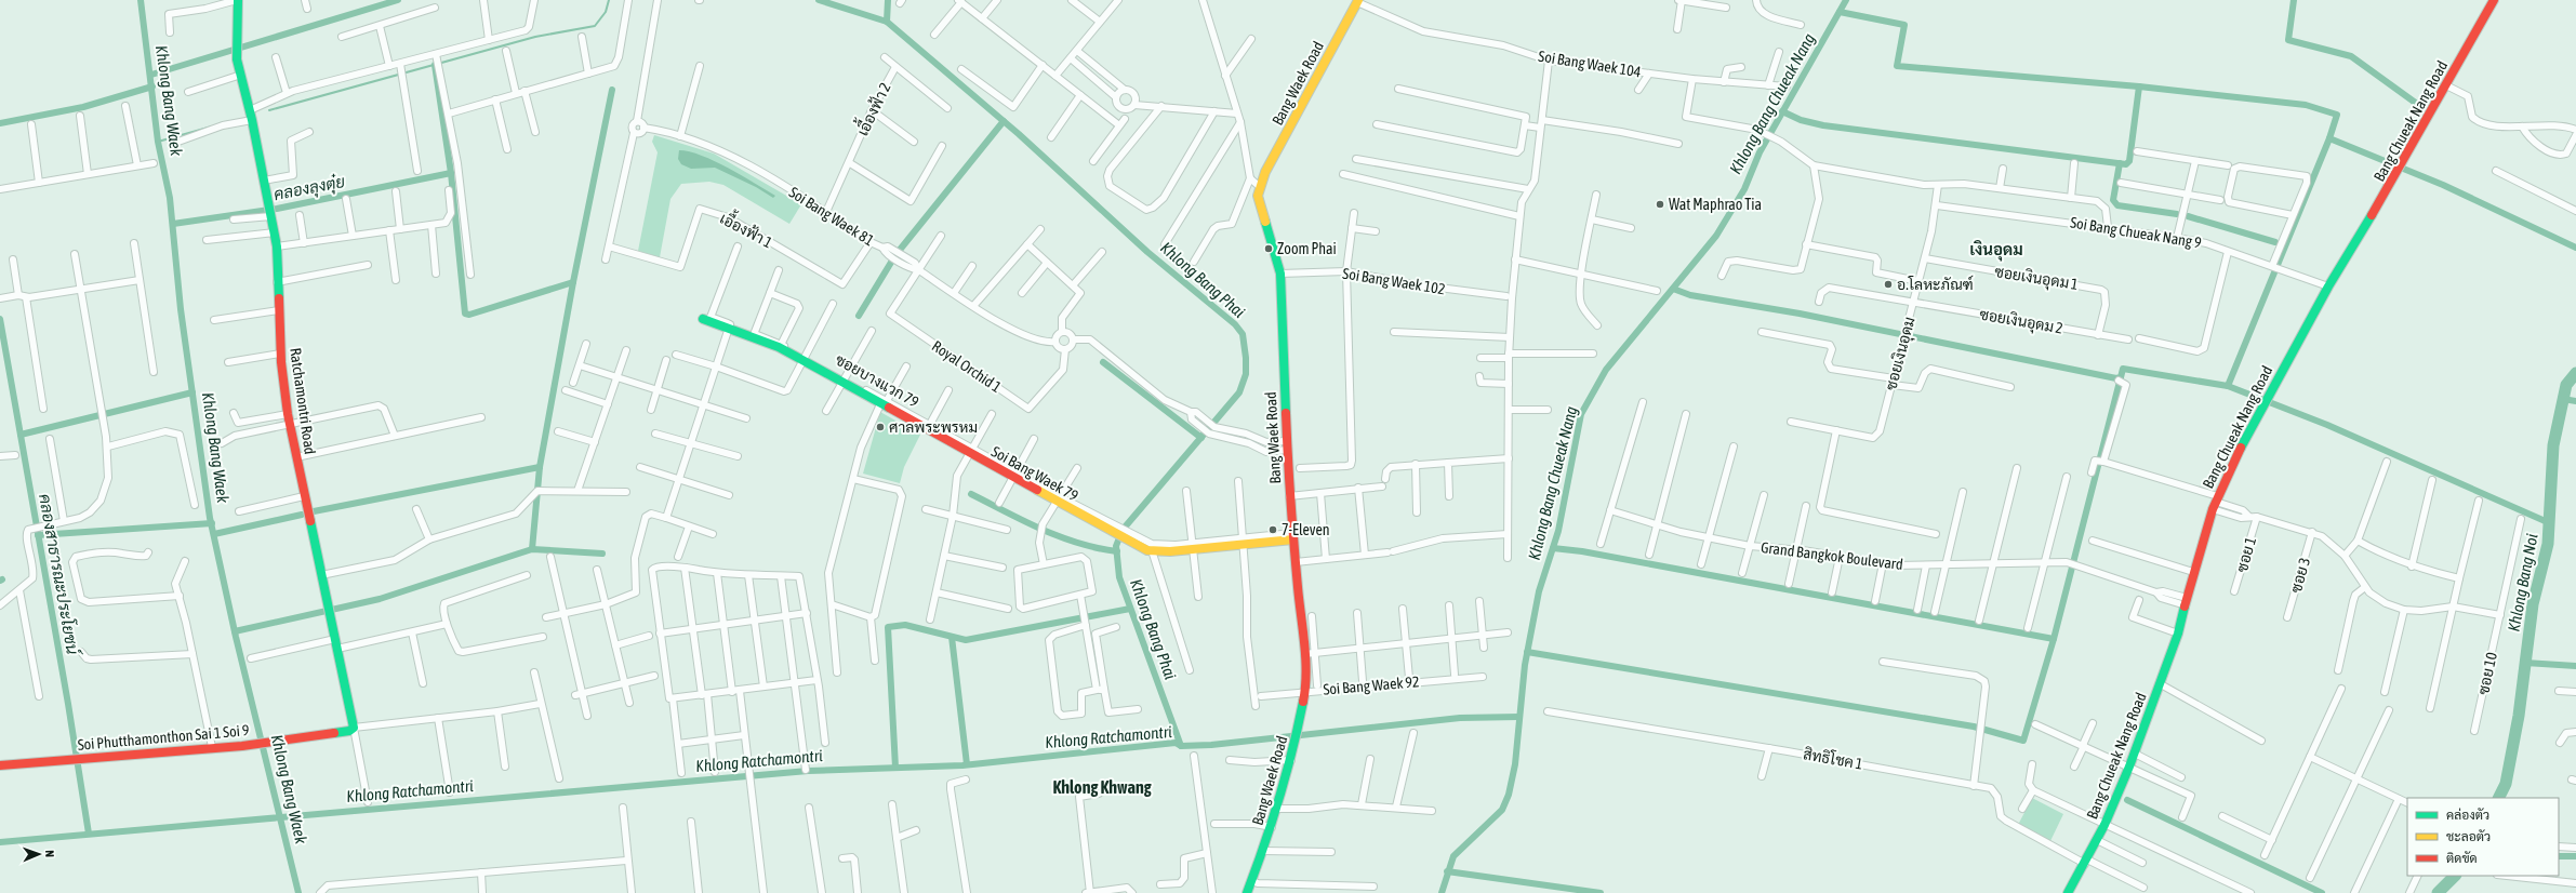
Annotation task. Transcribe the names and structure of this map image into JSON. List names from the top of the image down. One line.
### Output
{"streets":{"street":["Soi Bang Waek 104","Bang Waek Road","เอื้องฟ้า 2","Bang Chueak Nang Road","Soi Bang Waek 81","เอื้องฟ้า 1","Soi Bang Chueak Nang 9","ซอยเงินอุดม 1","Soi Bang Waek 102","ซอยเงินอุดม 2","ซอยเงินอุดม","Royal Orchid 1","Ratchamontri Road","Soi Bang Waek 79","ซอย 1","Grand Bangkok Boulevard","ซอย 3","ซอย 10","Soi Bang Waek 92","Soi Phutthamonthon Sai 1 Soi 9","สิทธิโชค 1"]},"crossings":[["Soi Bang Waek 104","Bang Waek Road"],["Bang Waek Road","Soi Bang Waek 102"],["Bang Waek Road","Soi Bang Waek 79"],["Bang Waek Road","Soi Bang Waek 92"],["เอื้องฟ้า 2","Soi Bang Waek 81"],["Bang Chueak Nang Road","Soi Bang Chueak Nang 9"],["Bang Chueak Nang Road","Grand Bangkok Boulevard"],["Bang Chueak Nang Road","สิทธิโชค 1"],["Soi Bang Waek 81","เอื้องฟ้า 1"],["Soi Bang Waek 81","Royal Orchid 1"],["Soi Bang Chueak Nang 9","ซอยเงินอุดม"],["ซอยเงินอุดม 1","ซอยเงินอุดม 2"],["ซอยเงินอุดม 1","ซอยเงินอุดม"],["ซอยเงินอุดม 2","ซอยเงินอุดม"],["Ratchamontri Road","Soi Phutthamonthon Sai 1 Soi 9"]],"districts":["เงินอุดม","Khlong Khwang"],"water":["Khlong Bang Waek","Khlong Bang Chueak Nang","คลองลุงตุ๋ย","Khlong Bang Phai","คลองสาธารณะประโยชน์","Khlong Bang Noi","Khlong Ratchamontri"],"places":["Wat Maphrao Tia","Zoom Phai","อ.โลหะภัณฑ์","ศาลพระพรหม","7-Eleven"],"legend":["คล่องตัว","ชะลอตัว","ติดขัด"],"north":"right"}
